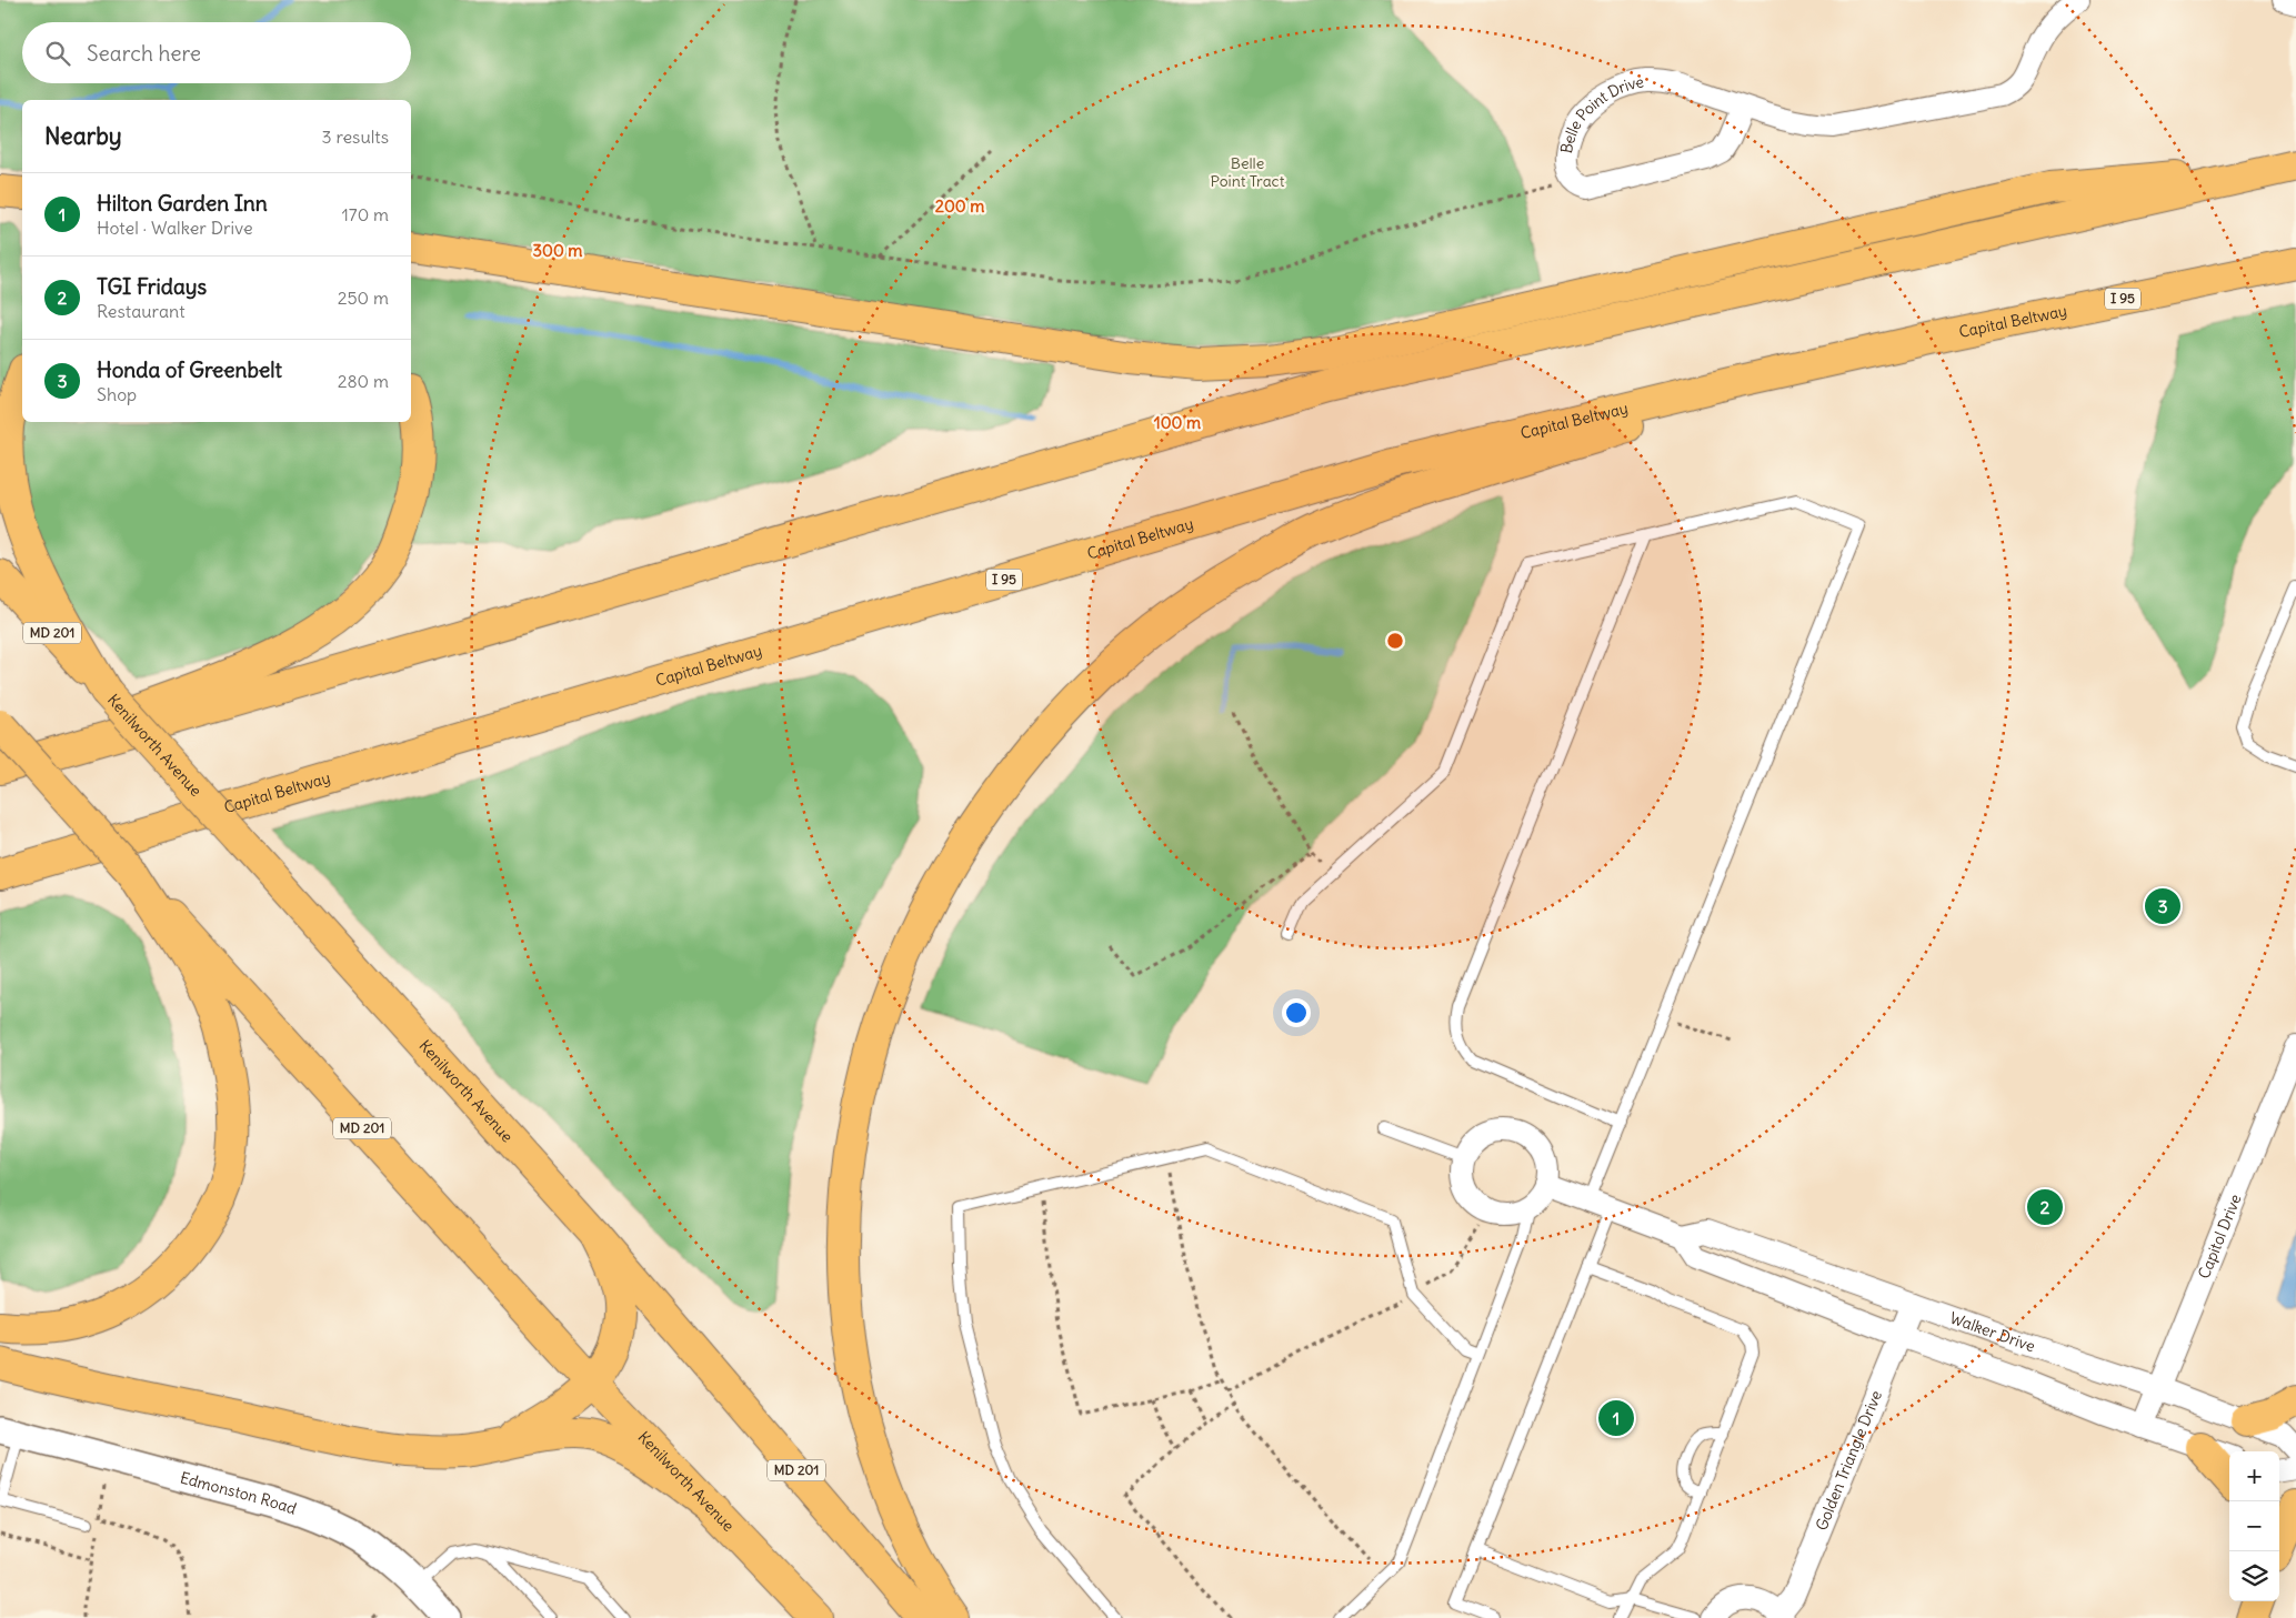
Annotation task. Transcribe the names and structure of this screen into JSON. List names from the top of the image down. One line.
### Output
{"streets":{"main road":["I 95","Capital Beltway","MD 201","Kenilworth Avenue"],"street":["Belle Point Drive","Capitol Drive","Walker Drive","Golden Triangle Drive","Edmonston Road"]},"crossings":[["Capitol Drive","Walker Drive"],["Walker Drive","Golden Triangle Drive"]],"parks":["Belle Point Tract"],"page":{"search":"Search here","heading":["Nearby","3 results"],"list":[{"mark":"1","name":"Hilton Garden Inn","note":"Hotel · Walker Drive","value":"170 m"},{"mark":"2","name":"TGI Fridays","note":"Restaurant","value":"250 m"},{"mark":"3","name":"Honda of Greenbelt","note":"Shop","value":"280 m"}],"pins":["3","2","1"],"map_buttons":["+","−"]},"rings":["200 m","300 m","100 m"]}
